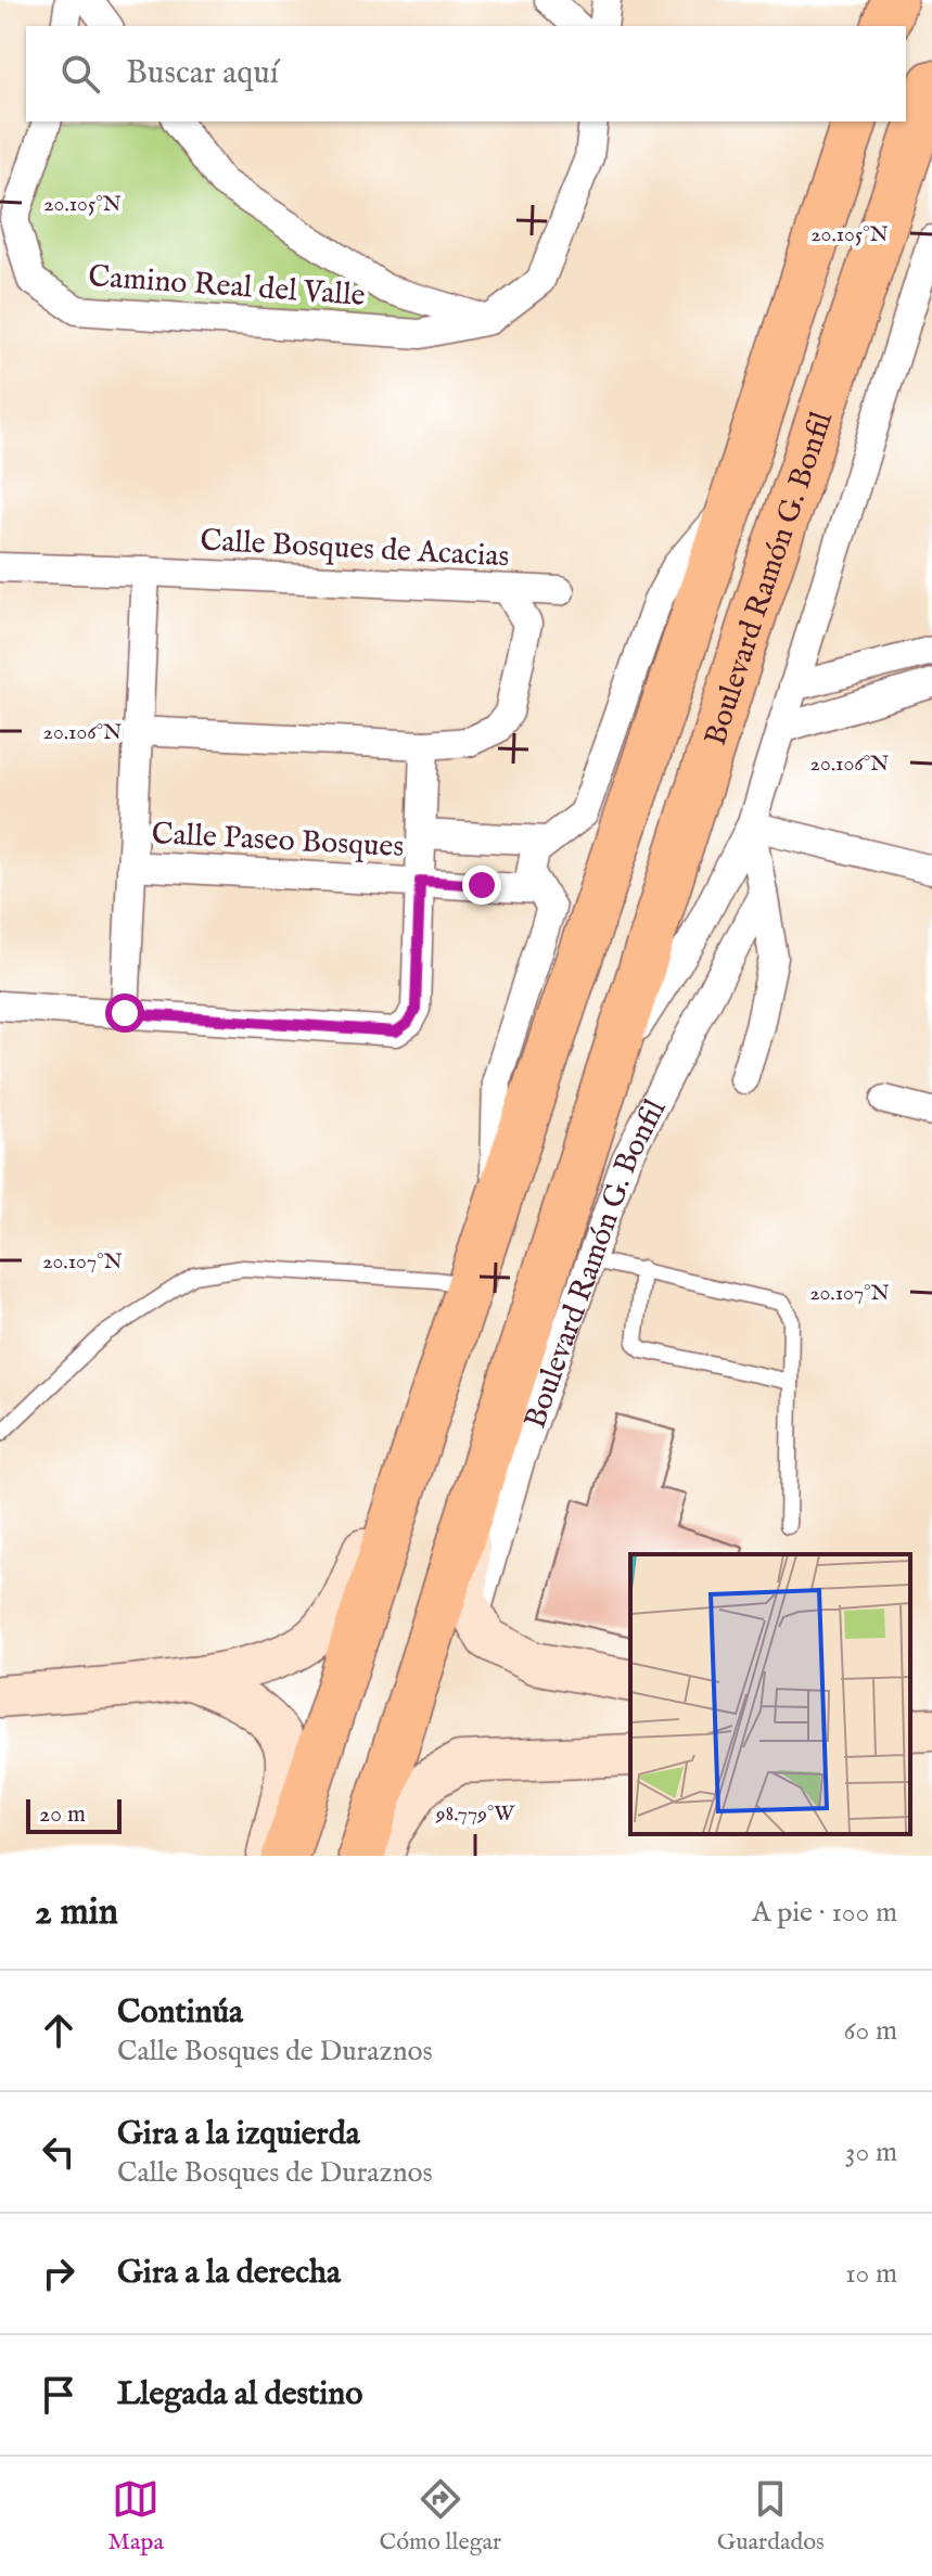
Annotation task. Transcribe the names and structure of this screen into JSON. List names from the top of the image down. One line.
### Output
{"streets":{"main road":["Boulevard Ramón G. Bonfil"],"street":["Camino Real del Valle","Calle Bosques de Acacias","Calle Paseo Bosques"]},"crossings":[["Boulevard Ramón G. Bonfil","Calle Paseo Bosques"]],"scale_bar":"20 m","page":{"search":"Buscar aquí","scale":"20 m","heading":["2 min","A pie · 100 m"],"list":[["Continúa","Calle Bosques de Duraznos","60 m"],["Gira a la izquierda","Calle Bosques de Duraznos","30 m"],["Gira a la derecha","10 m"],"Llegada al destino"],"nav":["Mapa","Cómo llegar","Guardados"]},"coordinates":["20.105°N","20.106°N","20.107°N","98.779°W"]}
